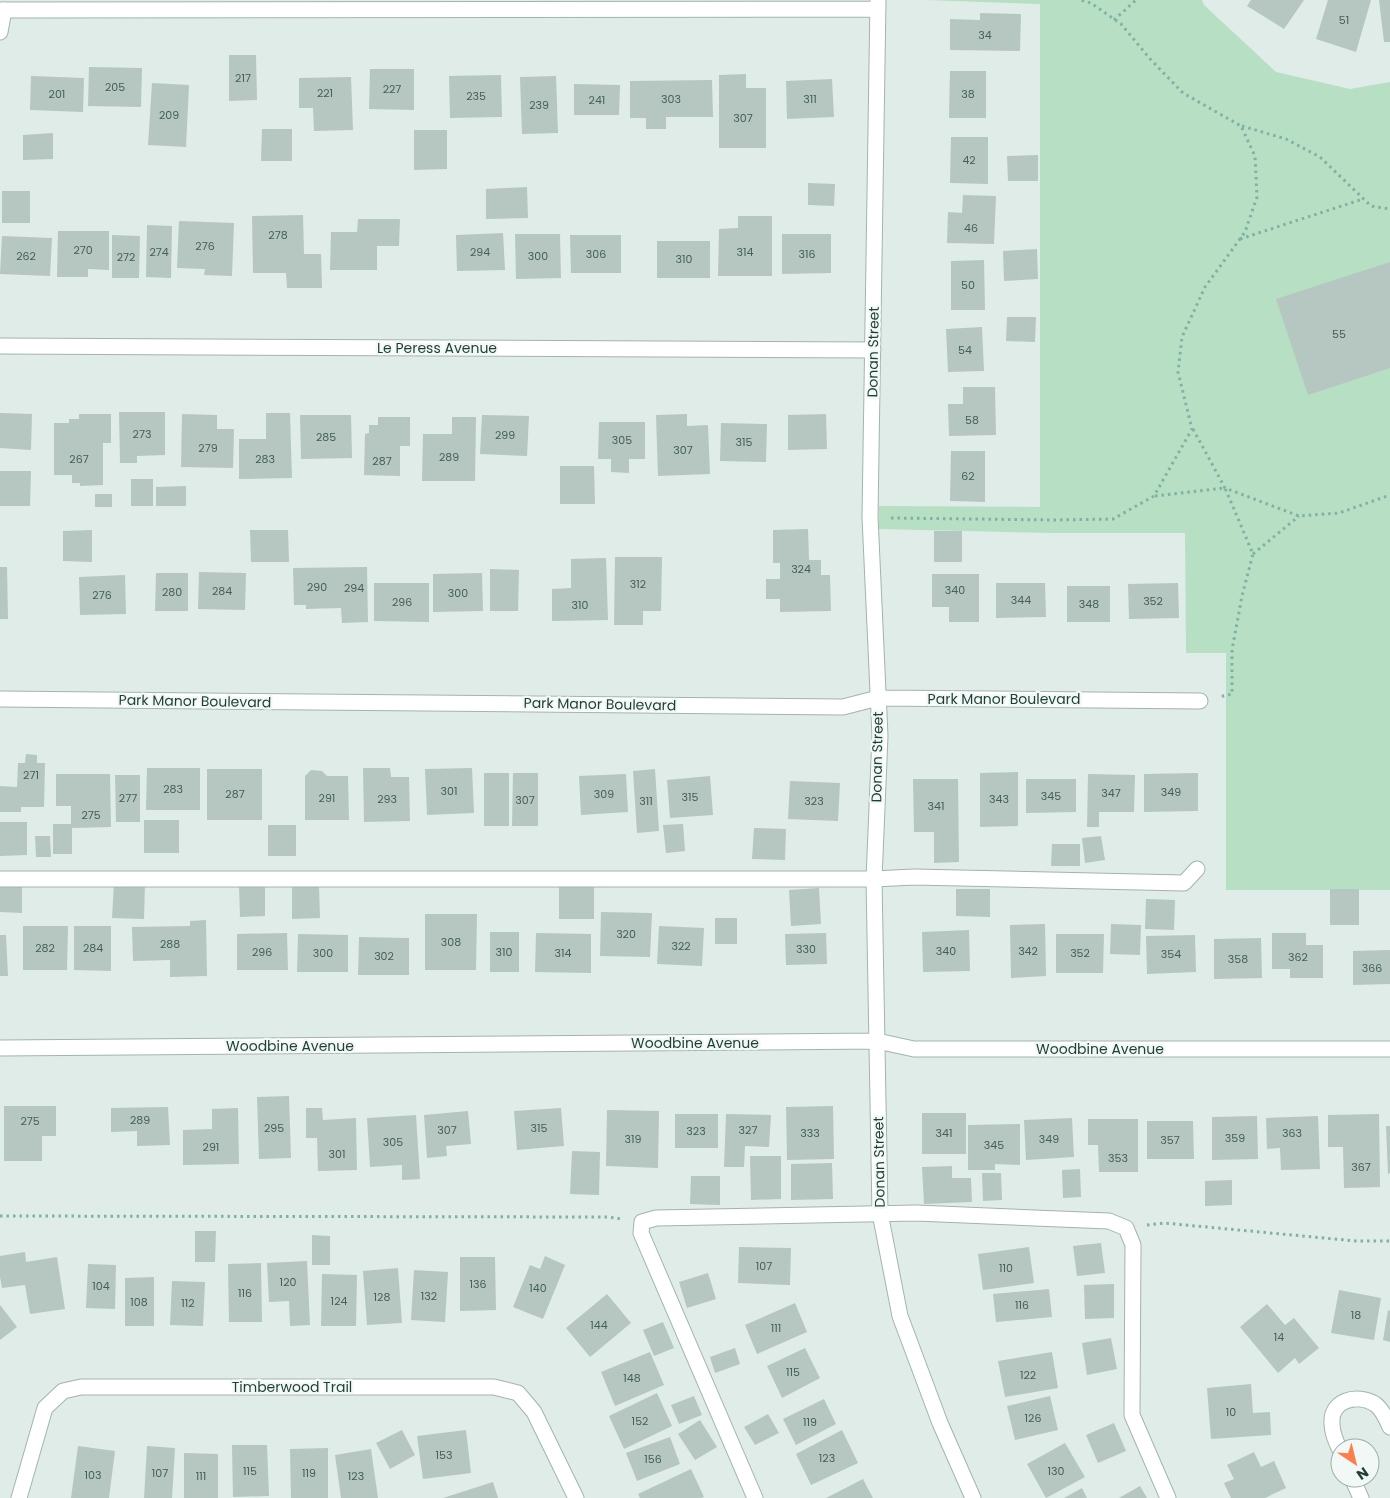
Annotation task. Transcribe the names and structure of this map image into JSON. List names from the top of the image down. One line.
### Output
{"streets":{"street":["Le Peress Avenue","Donan Street","Park Manor Boulevard","Woodbine Avenue","Timberwood Trail"]},"crossings":[["Le Peress Avenue","Donan Street"],["Donan Street","Park Manor Boulevard"],["Donan Street","Woodbine Avenue"]],"house_numbers":["51","34","217","205","227","221","201","38","235","303","311","241","239","209","307","42","46","278","276","270","274","294","314","306","316","262","300","272","310","50","55","54","58","273","299","285","305","315","279","307","289","267","283","287","62","324","312","290","294","340","284","280","300","276","344","352","296","348","310","271","283","301","349","347","287","309","345","315","277","291","293","343","307","311","323","341","275","320","308","288","322","282","284","330","340","342","296","310","300","314","352","354","302","362","358","366","289","275","295","315","307","327","323","333","341","363","359","319","349","357","305","345","291","301","353","367","107","110","120","136","104","140","116","132","128","124","108","112","116","18","144","111","14","115","122","148","10","126","152","119","153","123","156","115","130","107","119","103","111","123"],"north":"bottom right"}
